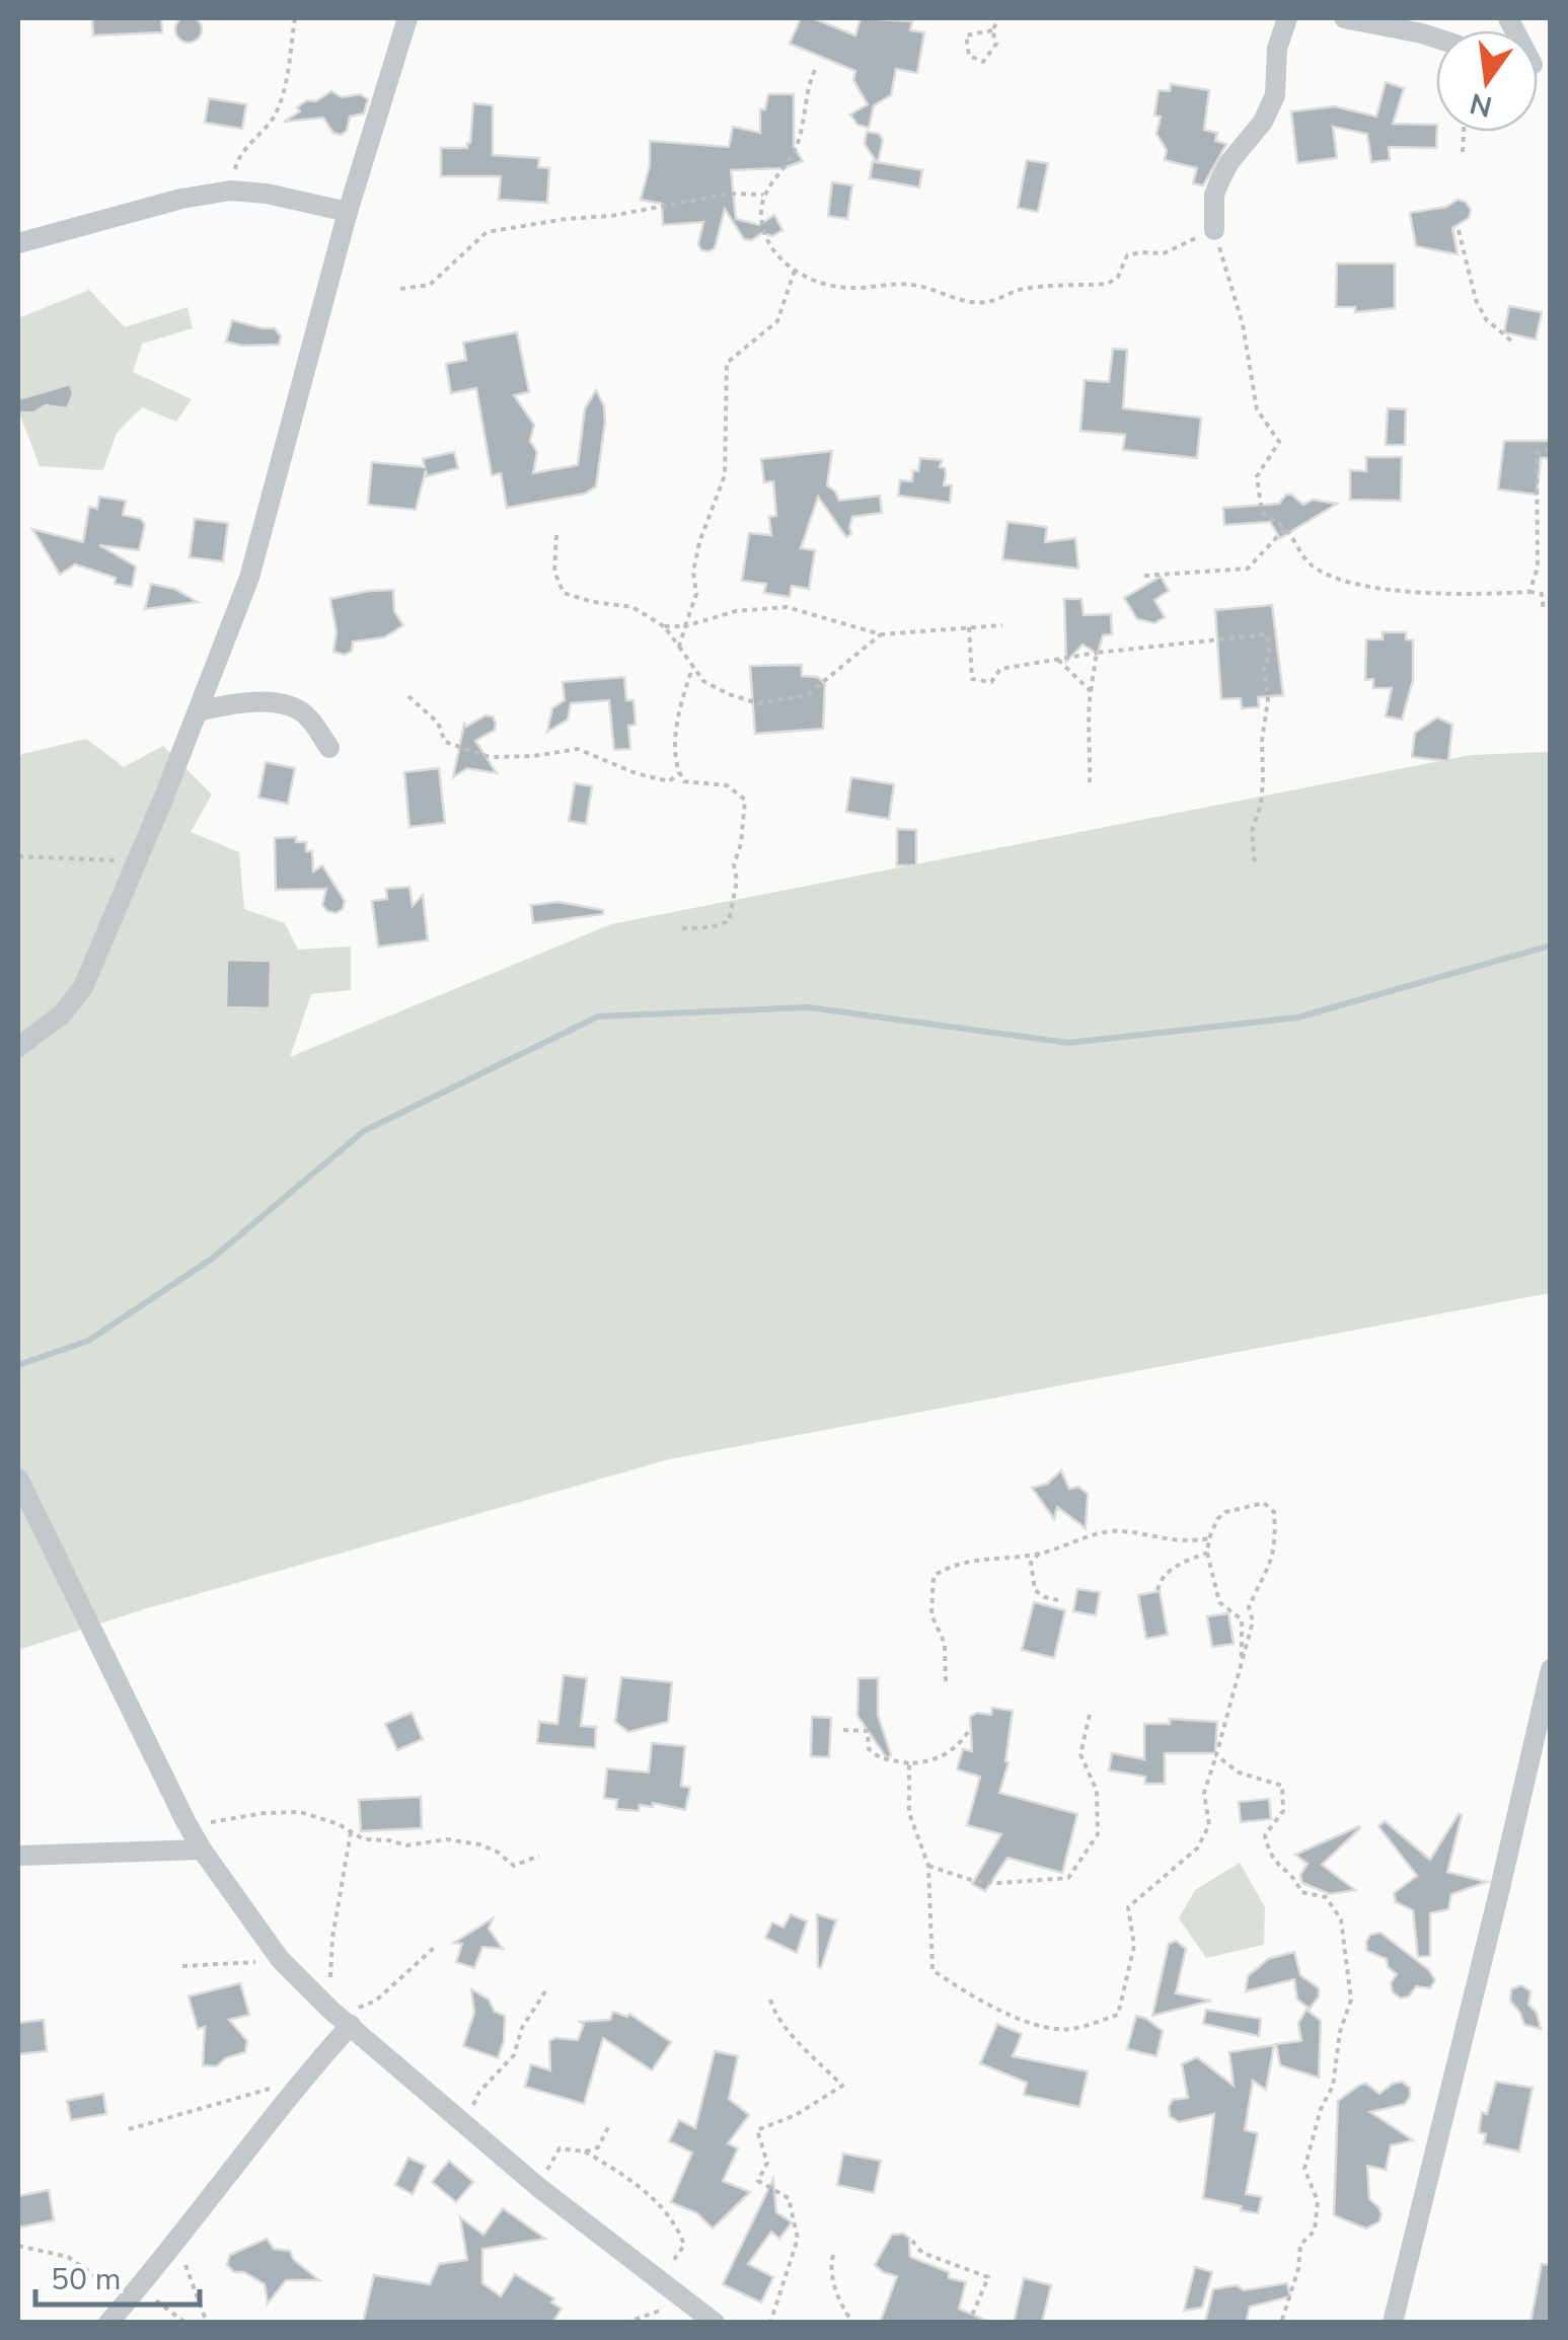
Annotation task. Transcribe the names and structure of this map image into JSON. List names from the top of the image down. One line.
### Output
{"scale_bar":"50 m","north":"bottom"}
